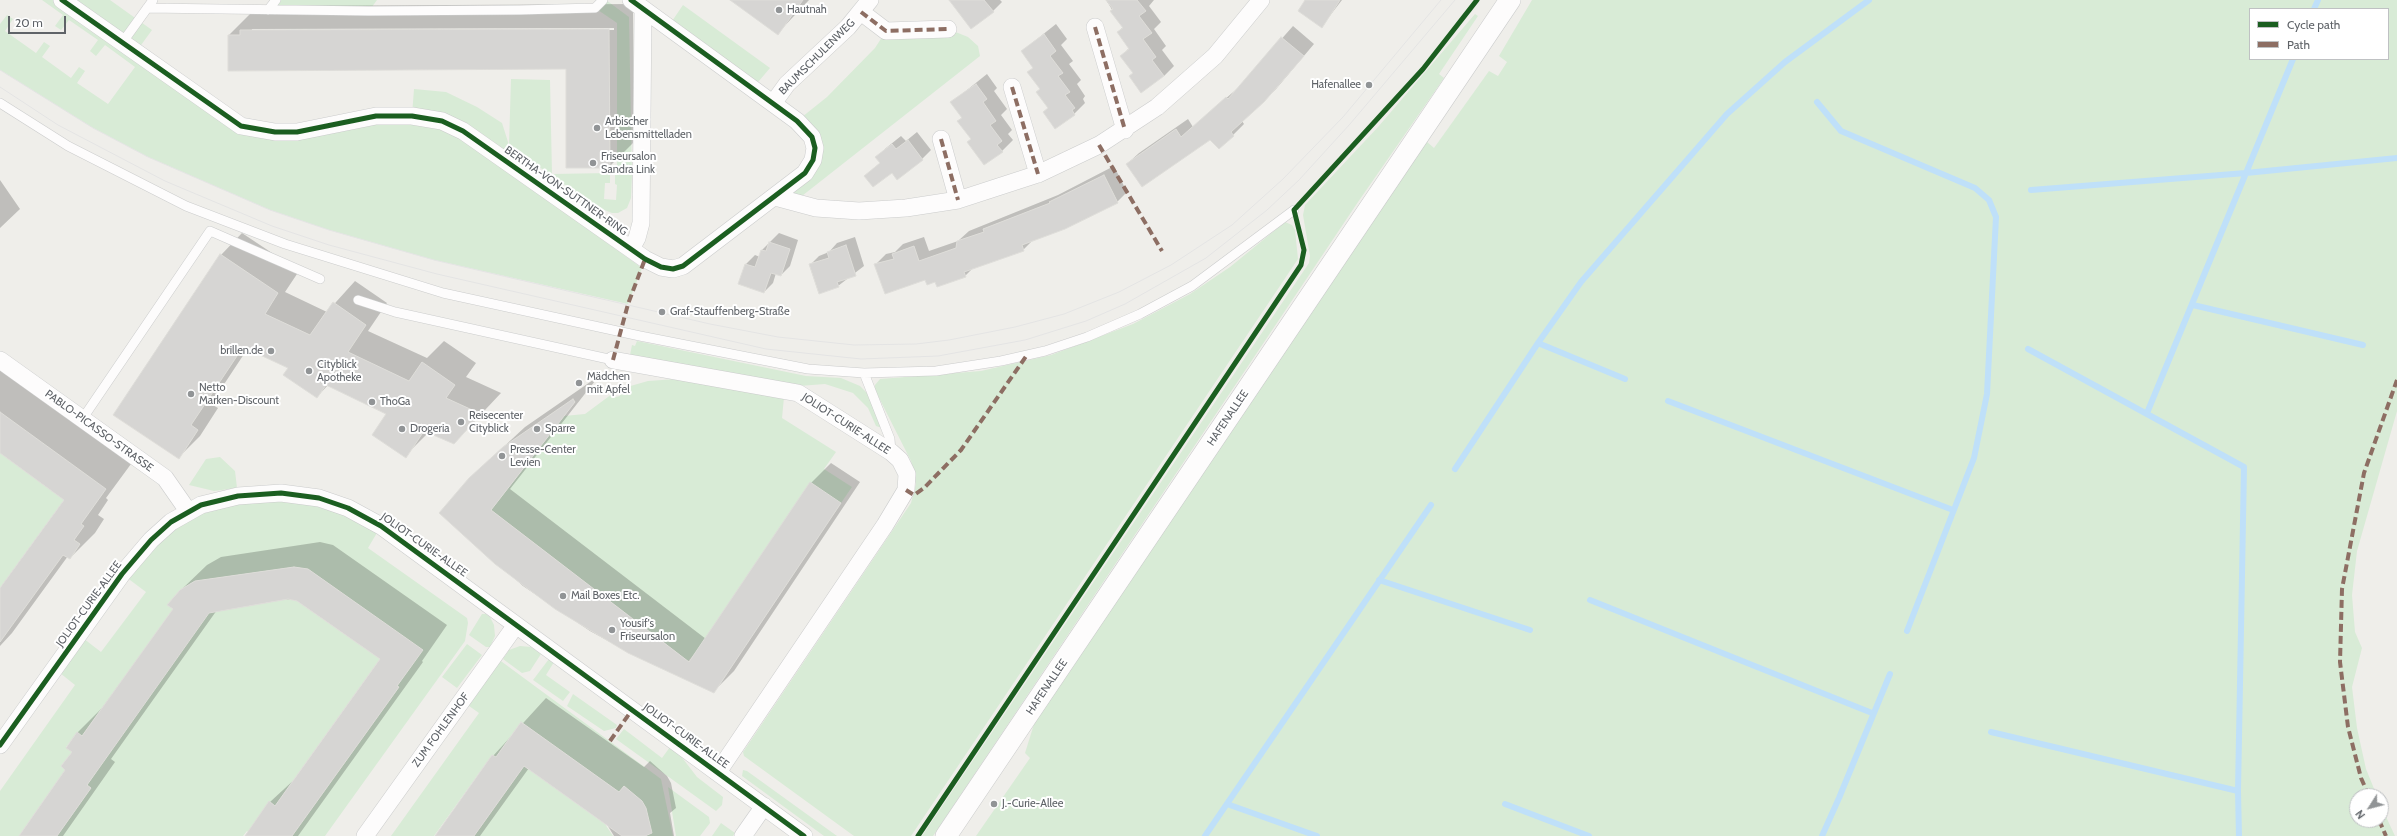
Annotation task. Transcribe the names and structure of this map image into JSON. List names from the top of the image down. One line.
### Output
{"streets":{"street":["BAUMSCHULENWEG","BERTHA-VON-SUTTNER-RING","HAFENALLEE","JOLIOT-CURIE-ALLEE","PABLO-PICASSO-STRASSE","ZUM FOHLENHOF"]},"crossings":[["BAUMSCHULENWEG","BERTHA-VON-SUTTNER-RING"],["JOLIOT-CURIE-ALLEE","PABLO-PICASSO-STRASSE"],["JOLIOT-CURIE-ALLEE","ZUM FOHLENHOF"]],"places":["Hautnah","Hafenallee","Arbischer Lebensmittelladen","Friseursalon Sandra Link","Graf-Stauffenberg-Straße","brillen.de","Cityblick Apotheke","Mädchen mit Apfel","Netto Marken-Discount","ThoGa","Reisecenter Cityblick","Drogeria","Sparre","Presse-Center Levien","Mail Boxes Etc.","Yousif's Friseursalon","J.-Curie-Allee"],"legend":["Cycle path","Path"],"scale_bar":"20 m","north":"bottom left"}
